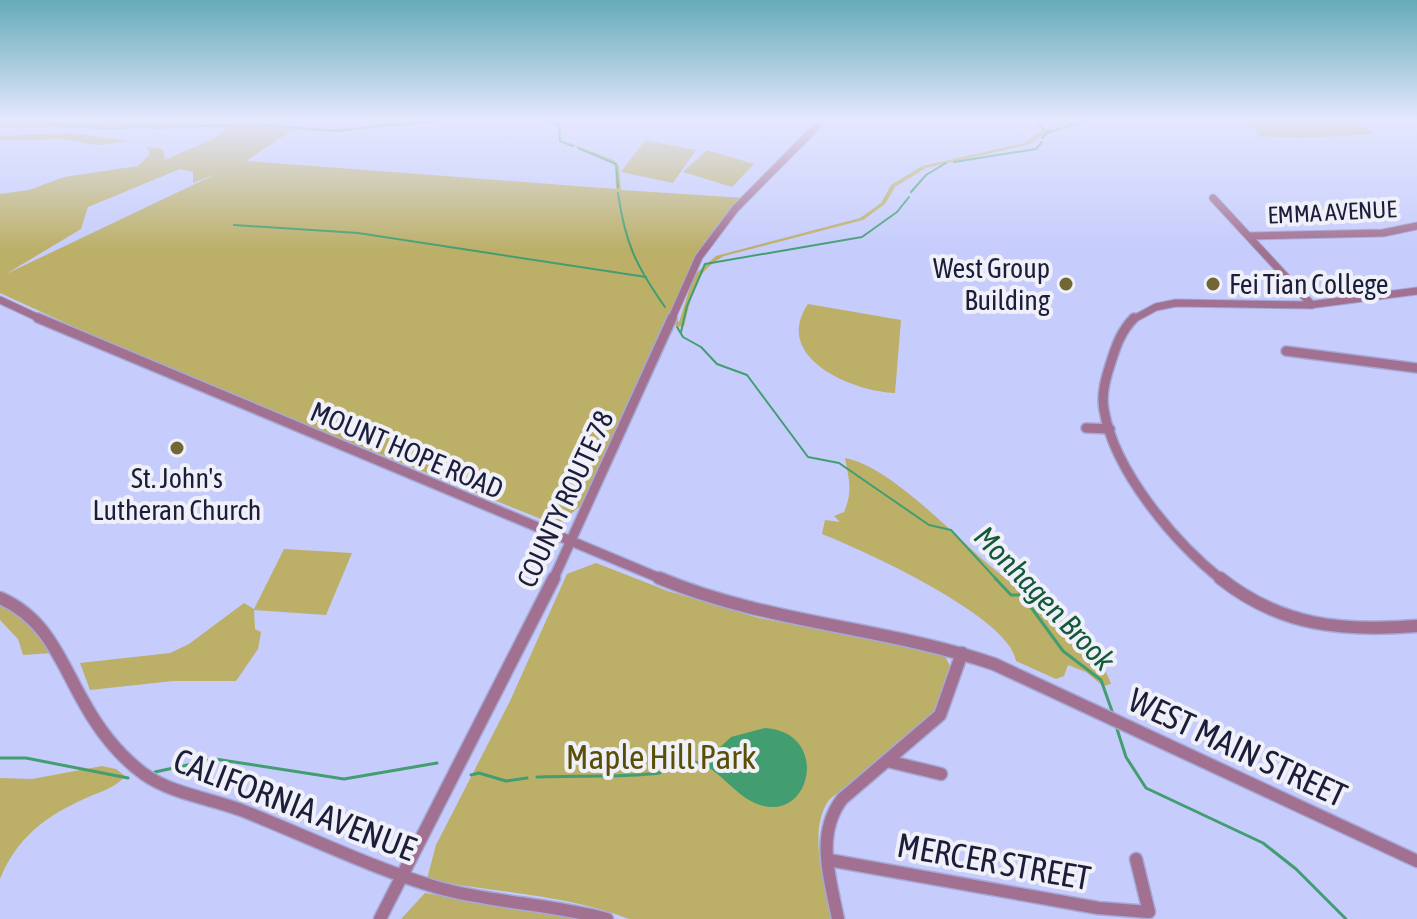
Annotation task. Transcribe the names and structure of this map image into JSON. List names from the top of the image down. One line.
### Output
{"streets":{"street":["EMMA AVENUE","MOUNT HOPE ROAD","COUNTY ROUTE 78","WEST MAIN STREET","CALIFORNIA AVENUE","MERCER STREET"]},"crossings":[["MOUNT HOPE ROAD","COUNTY ROUTE 78"],["MOUNT HOPE ROAD","WEST MAIN STREET"],["COUNTY ROUTE 78","CALIFORNIA AVENUE"]],"water":["Monhagen Brook"],"parks":["Maple Hill Park"],"places":["West Group Building","Fei Tian College","St. John's Lutheran Church"]}
